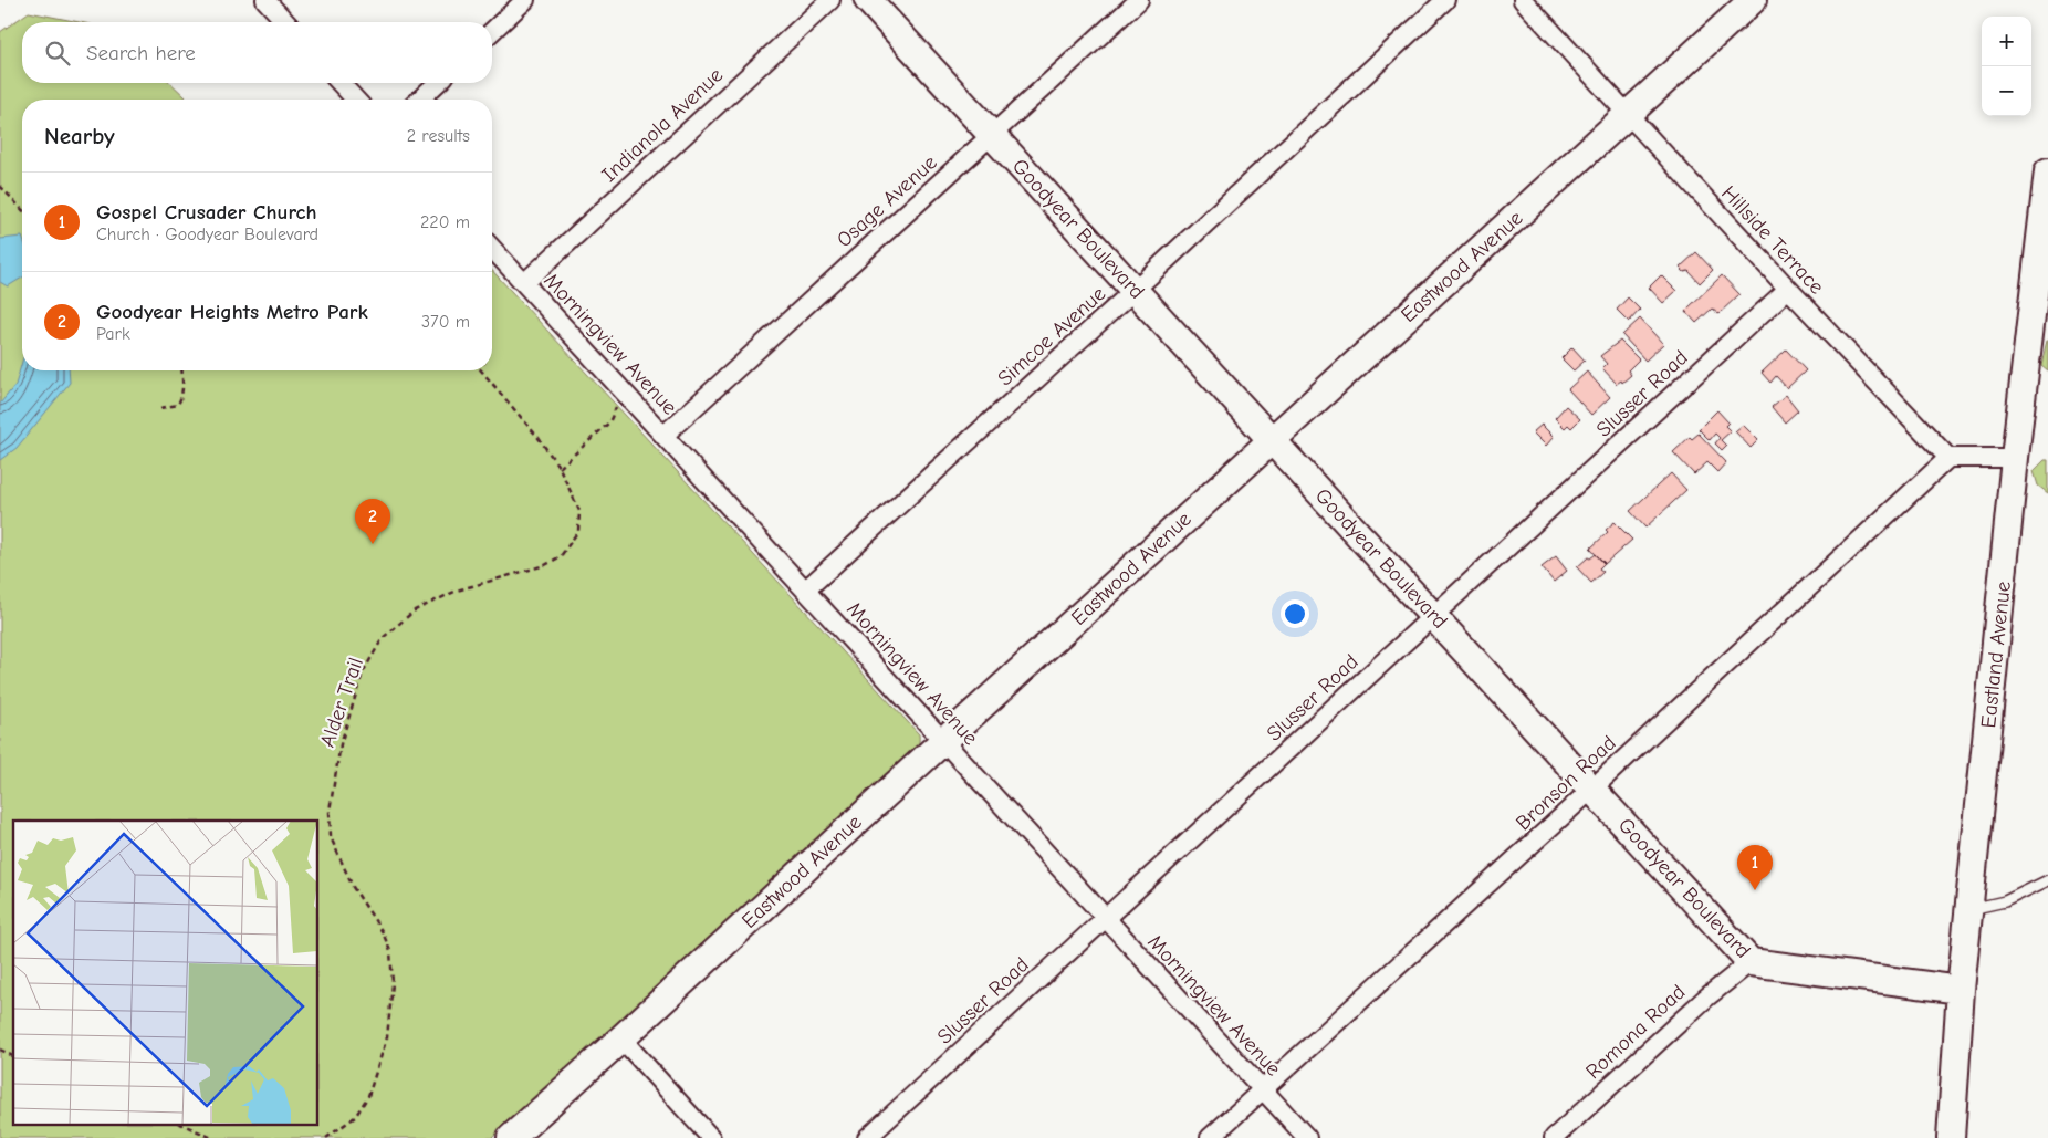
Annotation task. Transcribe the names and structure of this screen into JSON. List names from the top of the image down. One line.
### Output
{"streets":{"street":["Indianola Avenue","Osage Avenue","Goodyear Boulevard","Hillside Terrace","Eastwood Avenue","Simcoe Avenue","Morningview Avenue","Slusser Road","Eastland Avenue","Bronson Road","Romona Road"],"path":["Alder Trail"]},"crossings":[["Indianola Avenue","Morningview Avenue"],["Osage Avenue","Goodyear Boulevard"],["Osage Avenue","Morningview Avenue"],["Goodyear Boulevard","Eastwood Avenue"],["Goodyear Boulevard","Simcoe Avenue"],["Goodyear Boulevard","Slusser Road"],["Goodyear Boulevard","Eastland Avenue"],["Goodyear Boulevard","Bronson Road"],["Goodyear Boulevard","Romona Road"],["Hillside Terrace","Eastwood Avenue"],["Hillside Terrace","Slusser Road"],["Hillside Terrace","Bronson Road"],["Eastwood Avenue","Morningview Avenue"],["Simcoe Avenue","Morningview Avenue"],["Morningview Avenue","Slusser Road"],["Morningview Avenue","Bronson Road"]],"page":{"map_buttons":["+","−"],"search":"Search here","heading":["Nearby","2 results"],"list":[{"mark":"1","name":"Gospel Crusader Church","note":"Church · Goodyear Boulevard","value":"220 m"},{"mark":"2","name":"Goodyear Heights Metro Park","note":"Park","value":"370 m"}],"pins":["2","1"]}}
